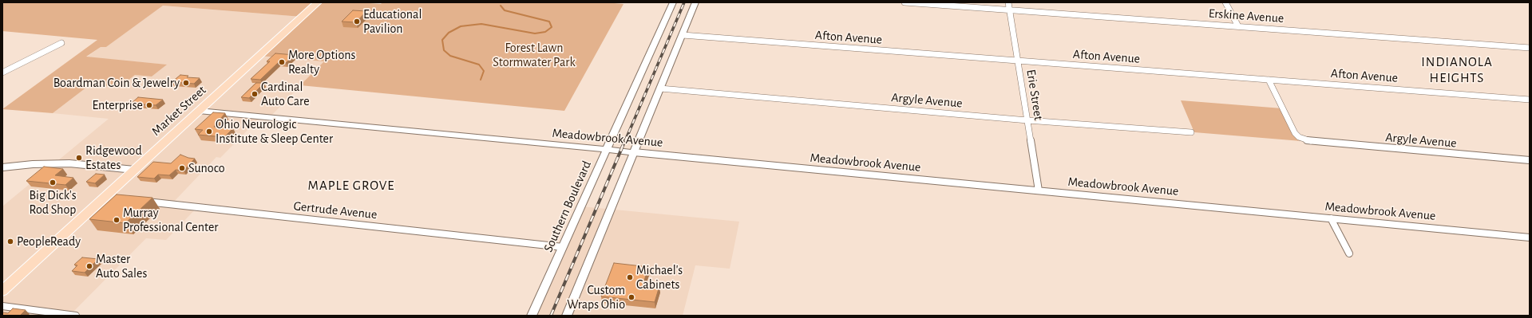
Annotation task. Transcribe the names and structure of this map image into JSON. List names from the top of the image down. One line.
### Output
{"streets":{"main road":["Market Street"],"street":["Erskine Avenue","Afton Avenue","Erie Street","Argyle Avenue","Meadowbrook Avenue","Southern Boulevard","Gertrude Avenue"]},"crossings":[["Erskine Avenue","Erie Street"],["Afton Avenue","Erie Street"],["Afton Avenue","Argyle Avenue"],["Erie Street","Argyle Avenue"],["Erie Street","Meadowbrook Avenue"],["Market Street","Meadowbrook Avenue"],["Meadowbrook Avenue","Southern Boulevard"],["Southern Boulevard","Gertrude Avenue"]],"districts":["INDIANOLA HEIGHTS","MAPLE GROVE"],"parks":["Forest Lawn Stormwater Park"],"places":["Educational Pavilion","More Options Realty","Boardman Coin & Jewelry","Cardinal Auto Care","Enterprise","Ohio Neurologic Institute & Sleep Center","Ridgewood Estates","Sunoco","Big Dick's Rod Shop","Murray Professional Center","PeopleReady","Master Auto Sales","Michael's Cabinets","Custom Wraps Ohio"]}
